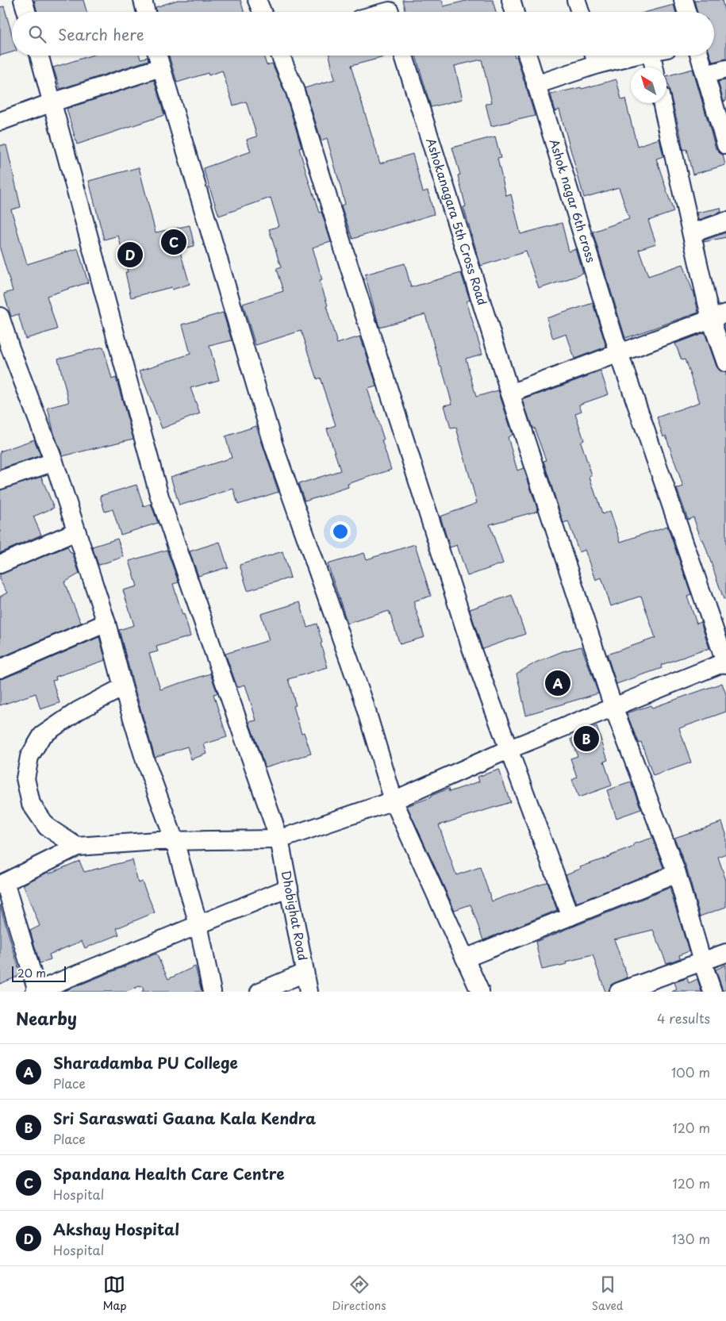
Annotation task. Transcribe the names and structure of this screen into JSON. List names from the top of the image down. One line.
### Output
{"streets":{"street":["Ashok nagar 6th cross","Ashokanagara 5th Cross Road","Dhobighat Road"]},"scale_bar":"20 m","north":"top left","page":{"search":"Search here","pins":["C","D","A","B"],"scale":"20 m","heading":["Nearby","4 results"],"list":[{"mark":"A","name":"Sharadamba PU College","note":"Place","value":"100 m"},{"mark":"B","name":"Sri Saraswati Gaana Kala Kendra","note":"Place","value":"120 m"},{"mark":"C","name":"Spandana Health Care Centre","note":"Hospital","value":"120 m"},{"mark":"D","name":"Akshay Hospital","note":"Hospital","value":"130 m"}],"nav":["Map","Directions","Saved"]}}
